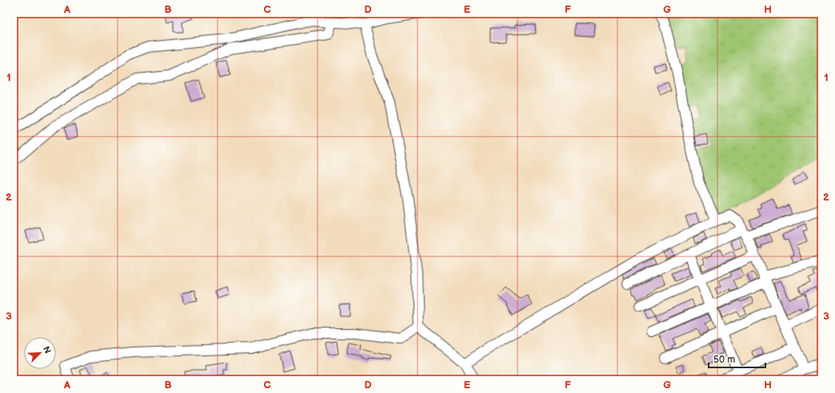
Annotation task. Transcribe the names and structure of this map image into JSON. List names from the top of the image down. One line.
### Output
{"scale_bar":"50 m","north":"top right","grid":{"columns":["A","B","C","D","E","F","G","H"],"rows":["1","2","3"]}}
